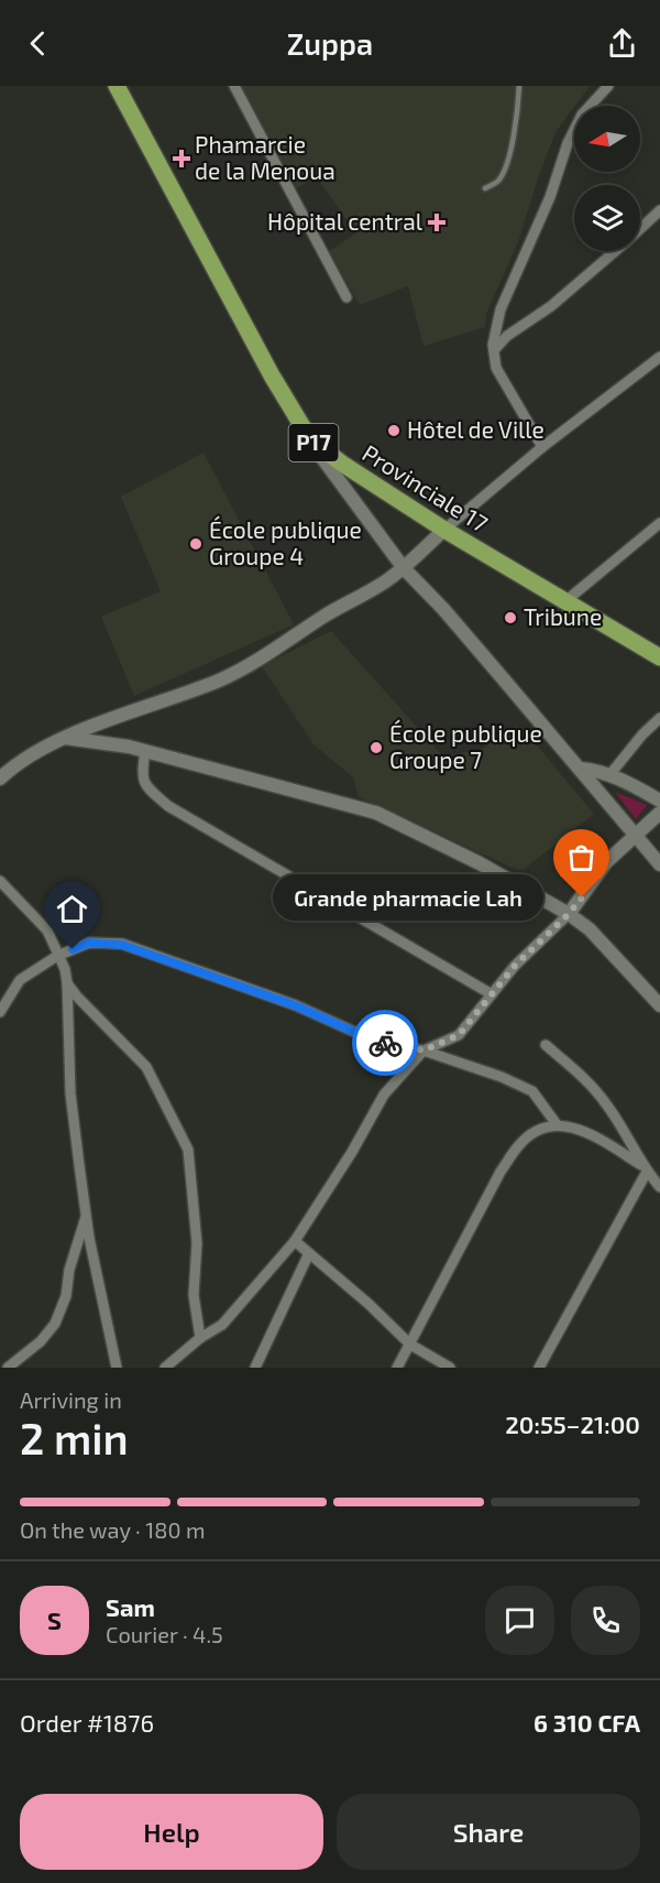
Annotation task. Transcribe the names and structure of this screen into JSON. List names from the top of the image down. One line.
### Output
{"streets":{"main road":["P17","Provinciale 17"]},"places":{"health":["Phamarcie de la Menoua","Hôpital central"],"other":["Hôtel de Ville","École publique Groupe 4","Tribune","École publique Groupe 7","Grande pharmacie Lah"]},"north":"left","page":{"header":"Zuppa","bubble":"Grande pharmacie Lah","heading":["2 min","Arriving in","20:55–21:00"],"panel":["Sam","Courier · 4.5","Order #1876","6 310 CFA"],"bar":"On the way · 180 m","round":"S","buttons":["Help","Share"]}}
